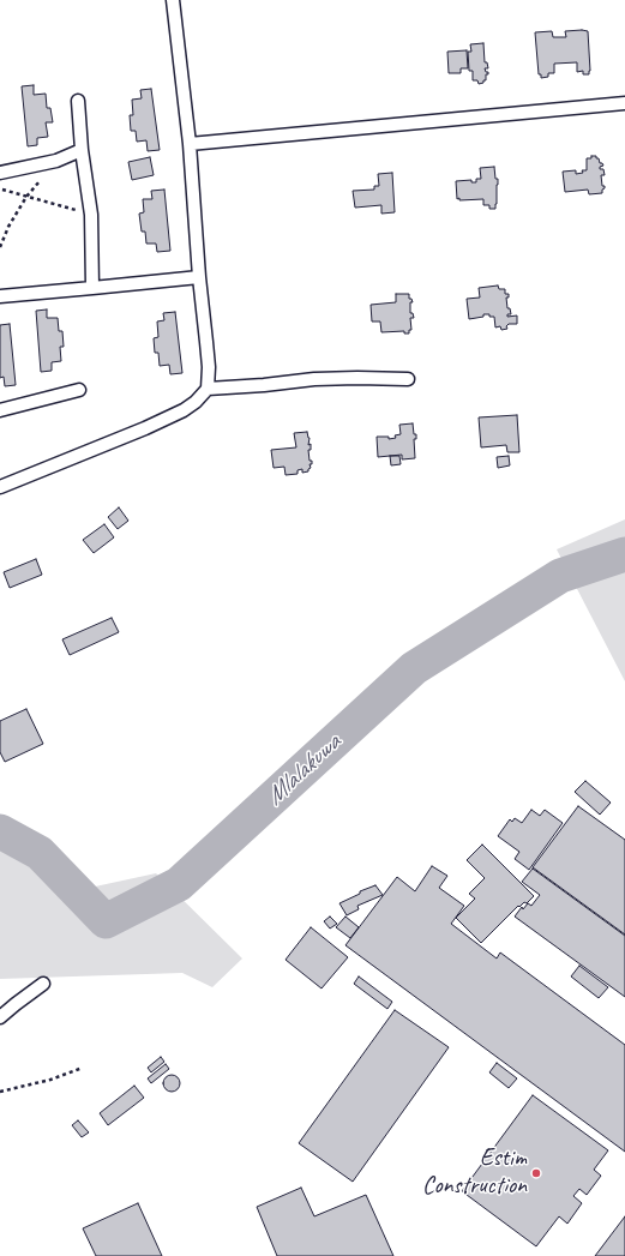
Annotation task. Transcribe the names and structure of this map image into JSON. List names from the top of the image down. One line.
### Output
{"water":["Mlalakuwa"],"places":["Estim Construction"]}
